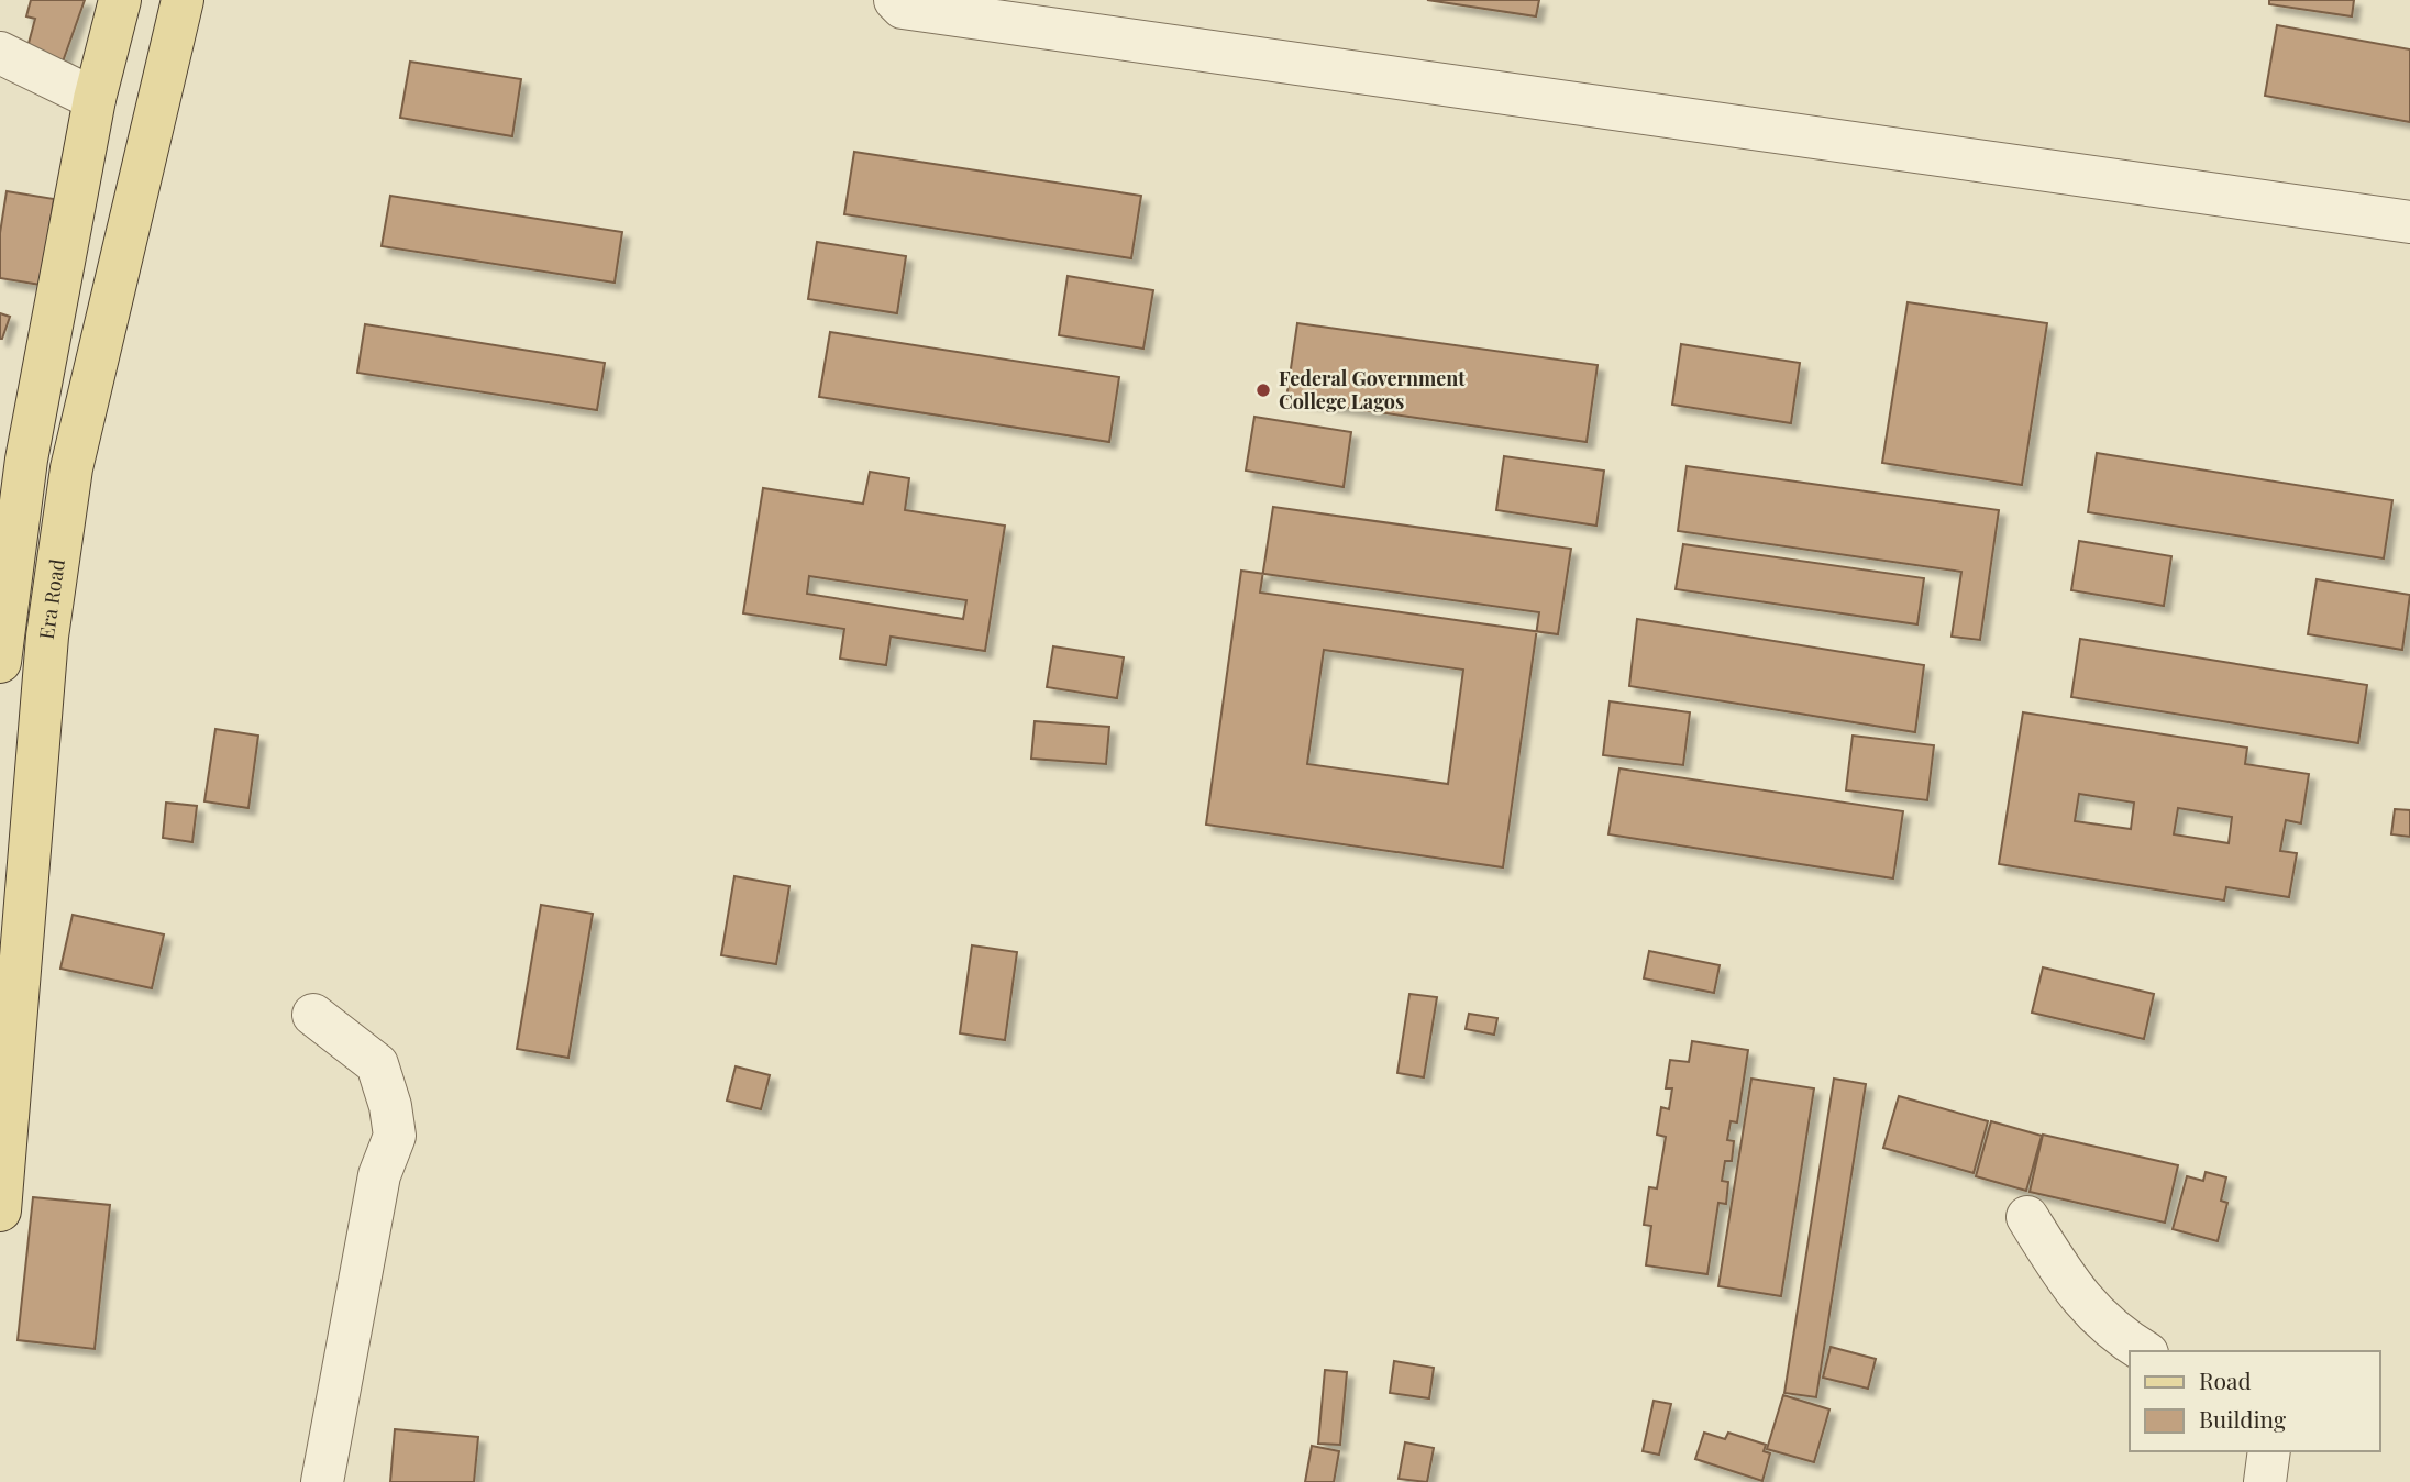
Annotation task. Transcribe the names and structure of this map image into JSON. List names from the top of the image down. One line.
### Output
{"streets":{"main road":["Era Road"]},"places":["Federal Government College Lagos"],"legend":["Road","Building"]}
